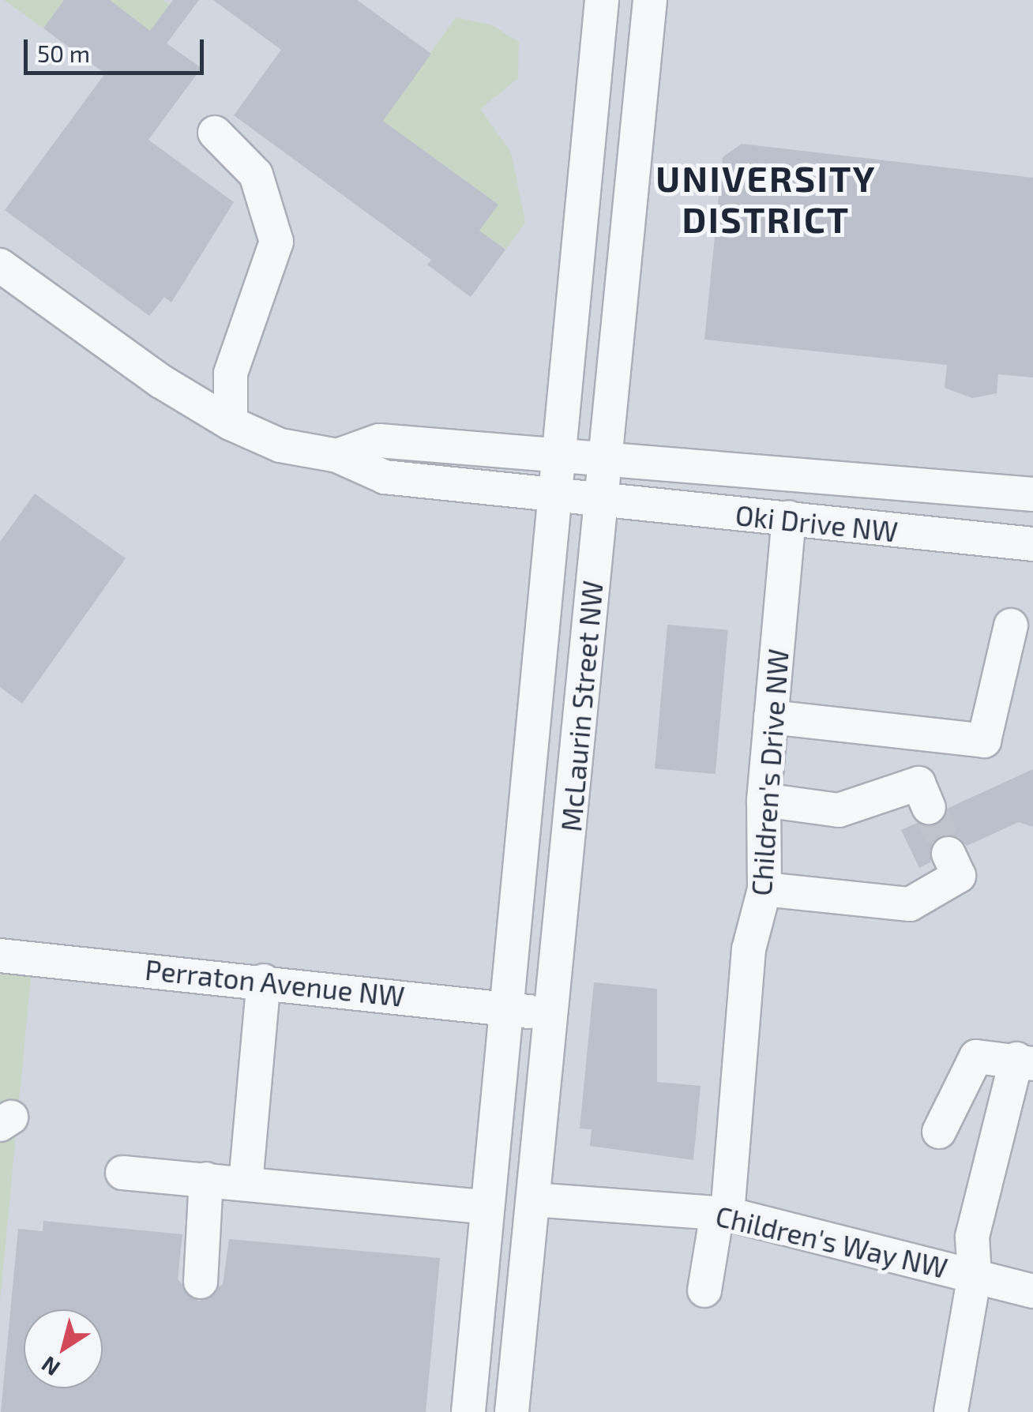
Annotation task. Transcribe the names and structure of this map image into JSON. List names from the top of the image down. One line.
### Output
{"streets":{"street":["Oki Drive NW","McLaurin Street NW","Children's Drive NW","Perraton Avenue NW","Children's Way NW"]},"crossings":[["Oki Drive NW","McLaurin Street NW"],["Oki Drive NW","Children's Drive NW"],["McLaurin Street NW","Perraton Avenue NW"],["McLaurin Street NW","Children's Way NW"],["Children's Drive NW","Children's Way NW"]],"districts":["UNIVERSITY DISTRICT"],"scale_bar":"50 m","north":"bottom left"}
